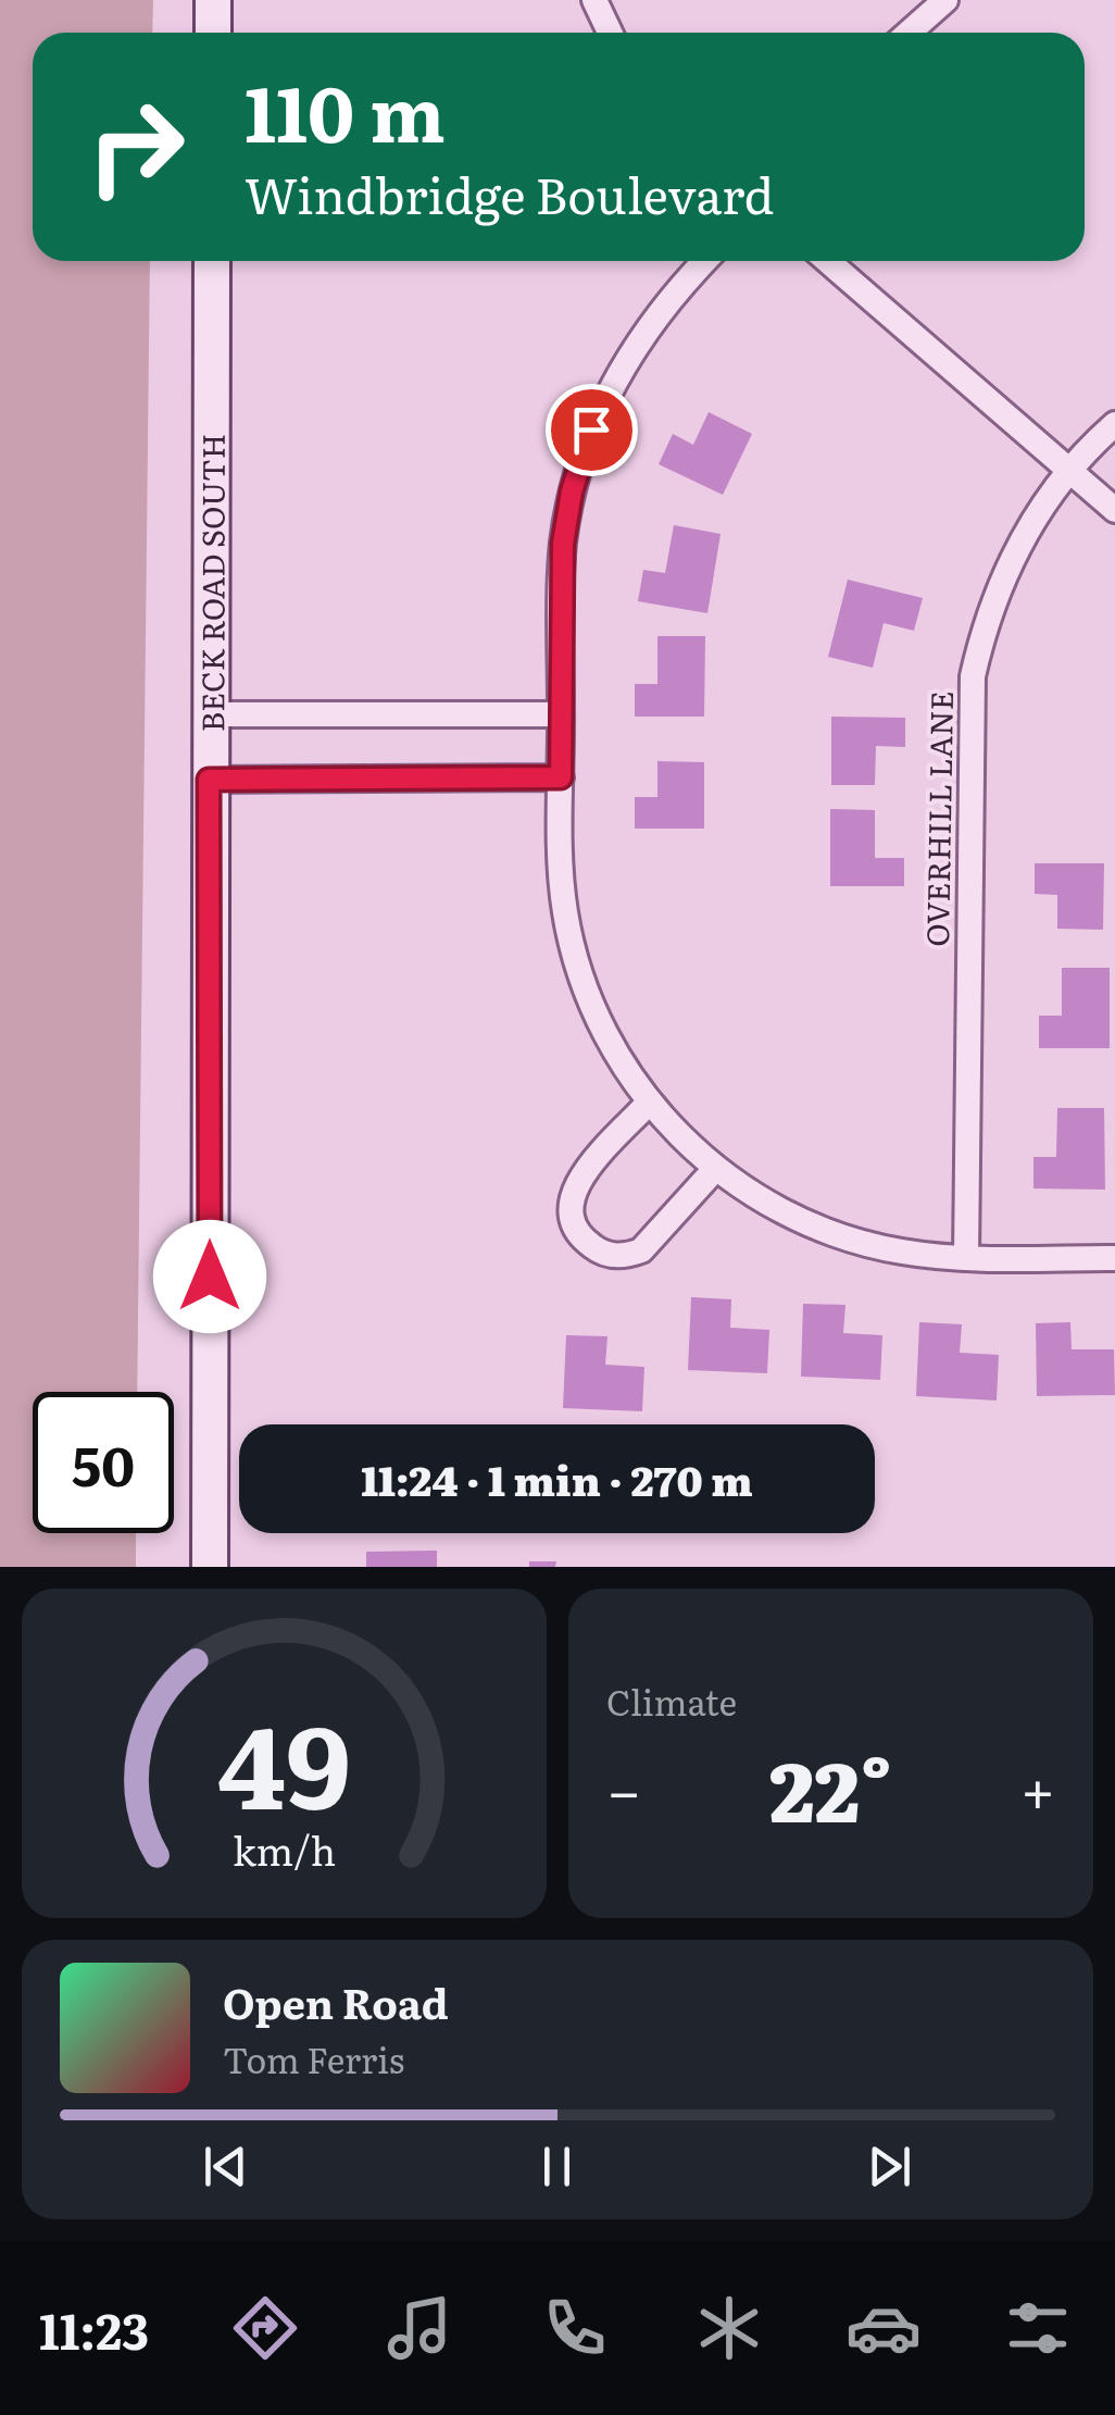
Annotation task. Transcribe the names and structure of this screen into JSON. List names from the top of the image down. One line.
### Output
{"streets":{"main road":["BECK ROAD SOUTH"],"street":["OVERHILL LANE"]},"page":{"turn":["110 m","Windbridge Boulevard"],"limit":"50","trip":"11:24 · 1 min · 270 m","tile":"Climate","heat":["−","22°","+"],"song":["Open Road","Tom Ferris"],"tabs":"11:23","gauge":["49","km/h"]}}
